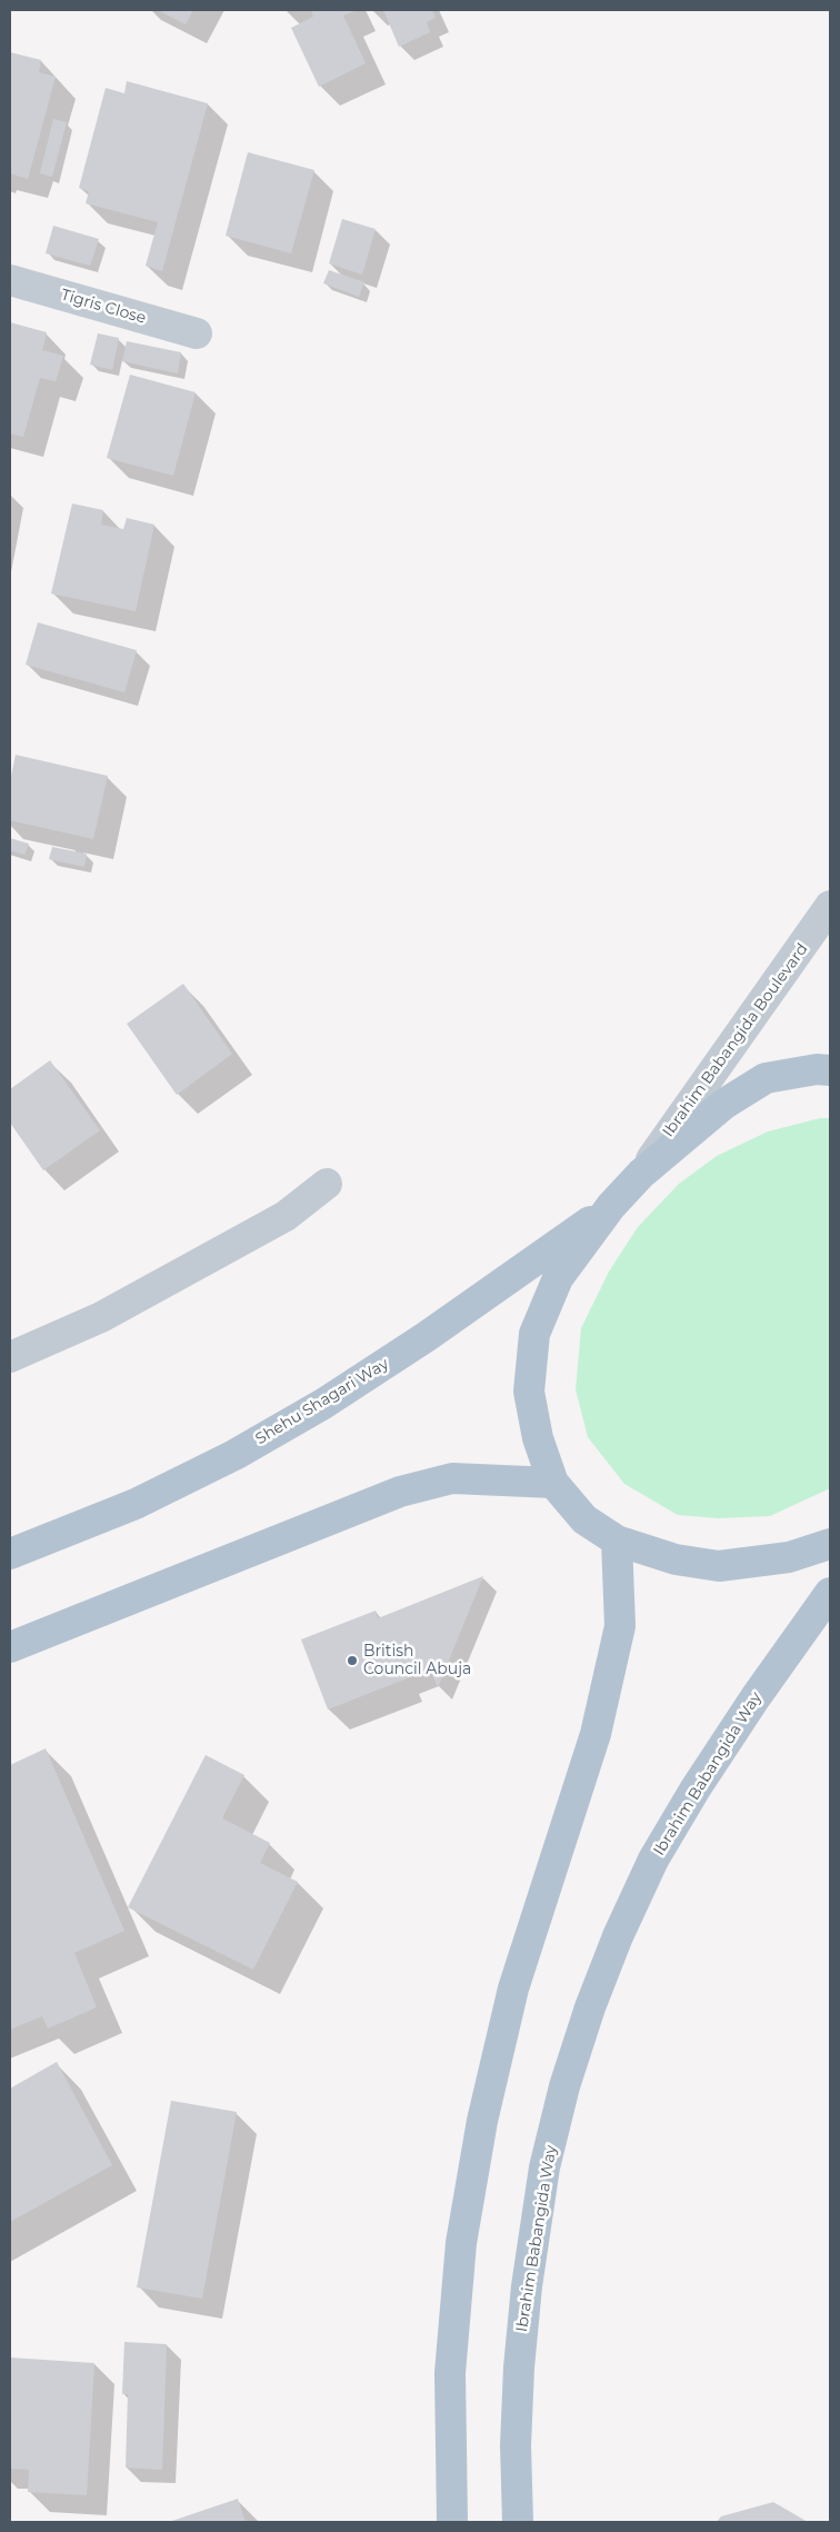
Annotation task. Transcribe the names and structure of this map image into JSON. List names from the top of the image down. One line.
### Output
{"streets":{"main road":["Shehu Shagari Way","Ibrahim Babangida Way"],"street":["Tigris Close","Ibrahim Babangida Boulevard"]},"places":["British Council Abuja"]}
